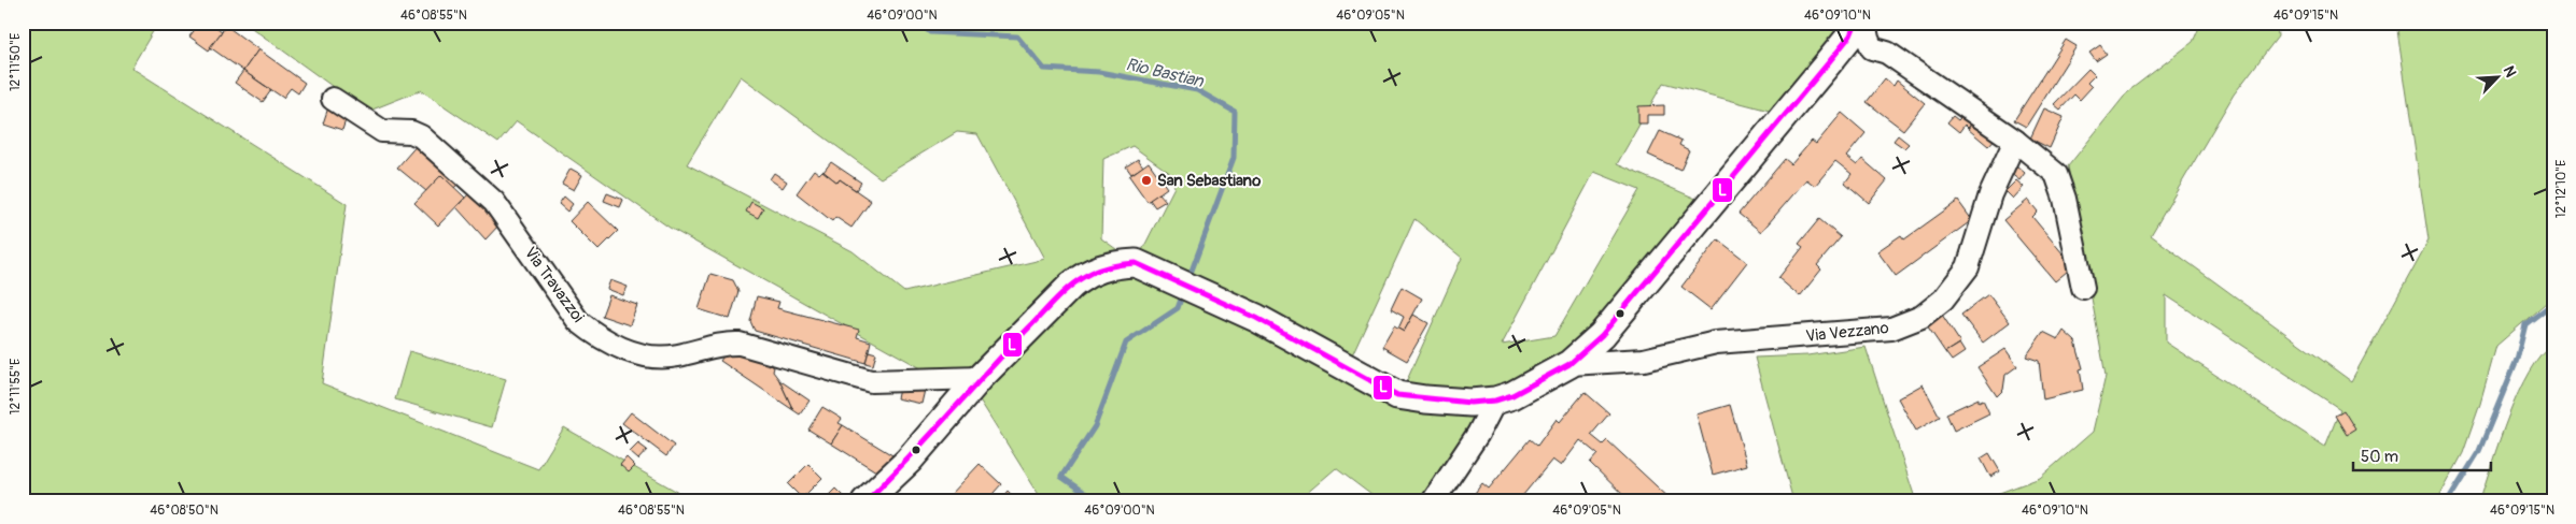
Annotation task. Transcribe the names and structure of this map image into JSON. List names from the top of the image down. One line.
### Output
{"streets":{"street":["Via Travazzoi","Via Vezzano"]},"water":["Rio Bastian"],"places":["San Sebastiano"],"lines":["transit line L"],"scale_bar":"50 m","north":"top right","coordinates":["46°08'55\"N","46°09'00\"N","46°09'05\"N","46°09'10\"N","46°09'15\"N","12°11'50\"E","12°12'10\"E","12°11'55\"E","46°08'50\"N"]}
